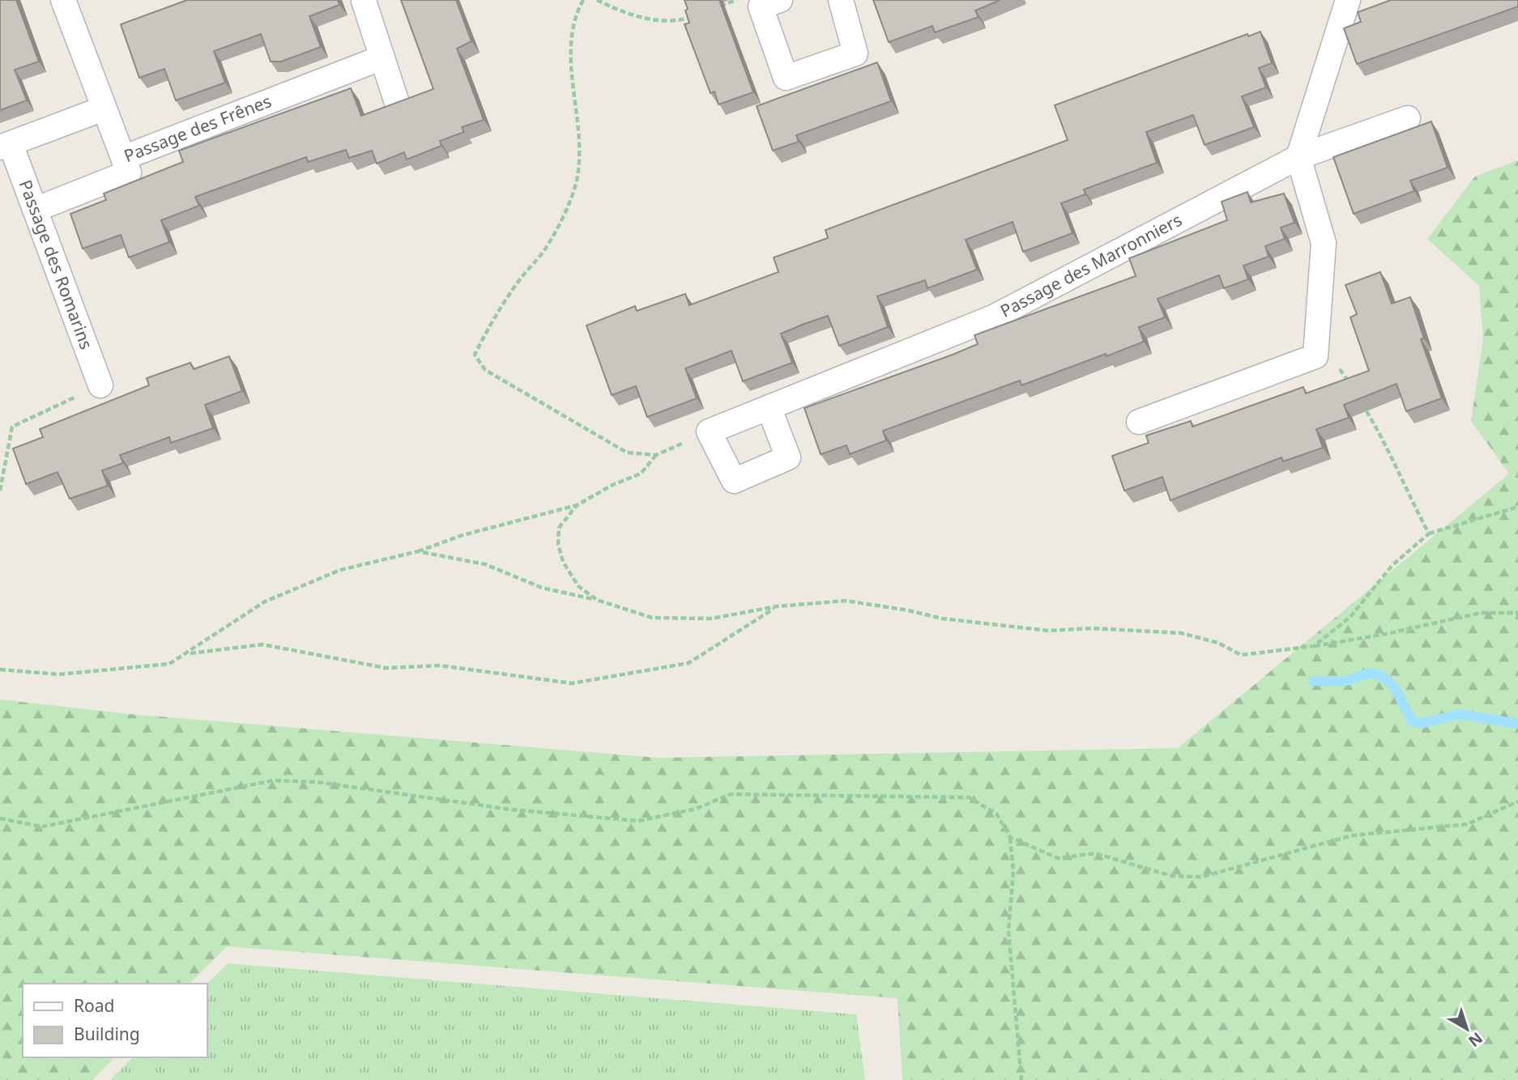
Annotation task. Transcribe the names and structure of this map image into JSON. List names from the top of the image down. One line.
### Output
{"streets":{"street":["Passage des Frênes","Passage des Romarins","Passage des Marronniers"]},"crossings":[["Passage des Frênes","Passage des Romarins"]],"legend":["Road","Building"],"north":"bottom right"}
